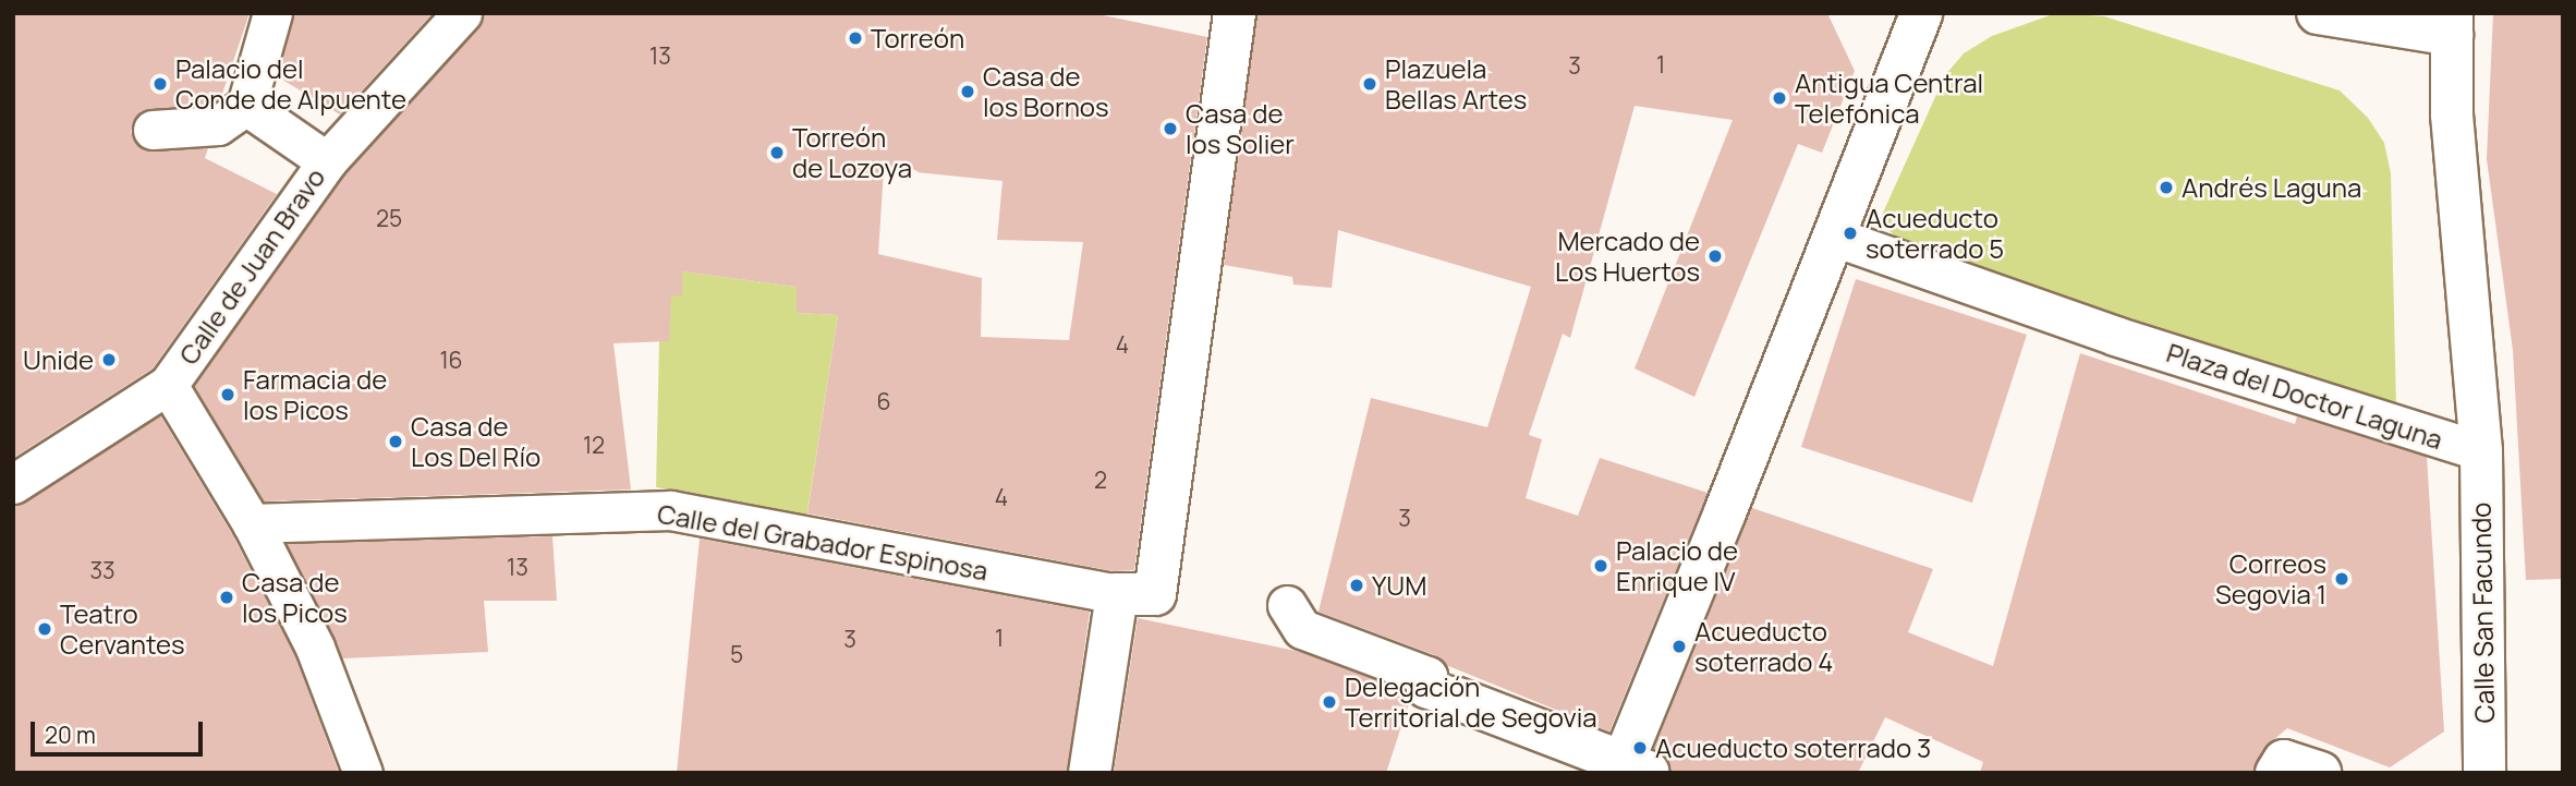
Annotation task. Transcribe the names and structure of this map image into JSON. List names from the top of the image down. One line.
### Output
{"streets":{"street":["Calle de Juan Bravo","Plaza del Doctor Laguna","Calle del Grabador Espinosa","Calle San Facundo"]},"crossings":[["Plaza del Doctor Laguna","Calle San Facundo"]],"places":["Torreón","Palacio del Conde de Alpuente","Plazuela Bellas Artes","Casa de los Bornos","Antigua Central Telefónica","Casa de los Solier","Torreón de Lozoya","Andrés Laguna","Acueducto soterrado 5","Mercado de Los Huertos","Unide","Farmacia de los Picos","Casa de Los Del Río","Palacio de Enrique IV","Correos Segovia 1","YUM","Casa de los Picos","Teatro Cervantes","Acueducto soterrado 4","Delegación Territorial de Segovia","Acueducto soterrado 3"],"house_numbers":["13","1","3","25","4","16","6","12","2","4","3","13","33","1","3","5"],"scale_bar":"20 m"}
